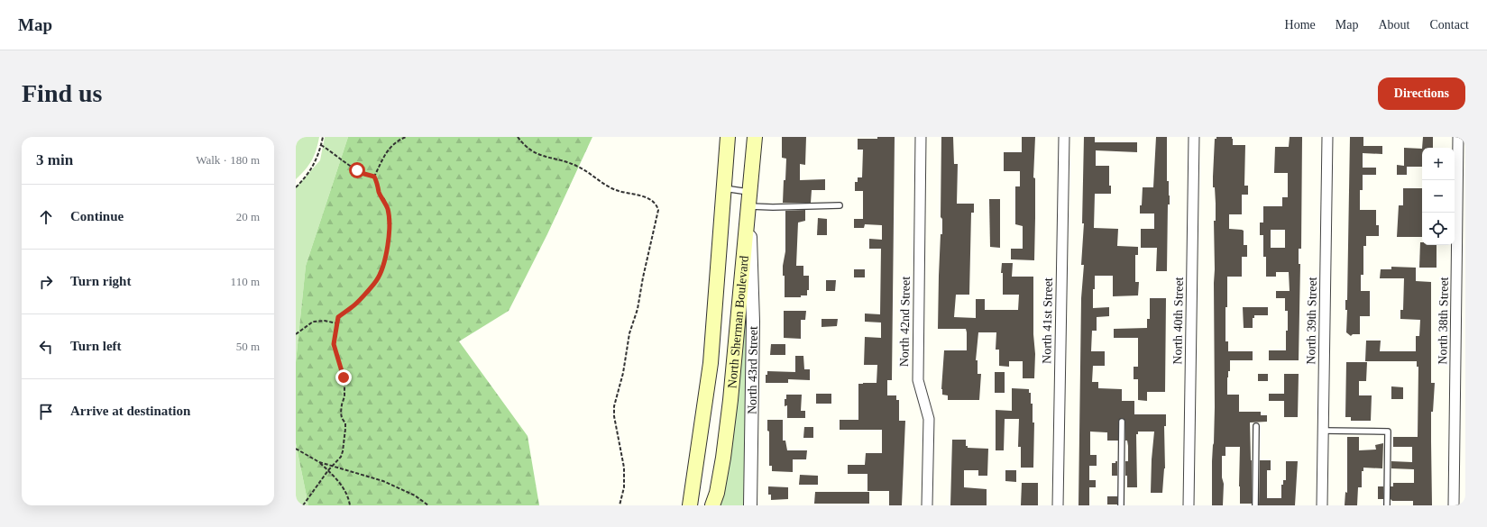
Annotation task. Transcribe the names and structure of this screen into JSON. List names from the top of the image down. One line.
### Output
{"streets":{"main road":["North Sherman Boulevard"],"street":["North 41st Street","North 40th Street","North 39th Street","North 38th Street","North 42nd Street","North 43rd Street"]},"crossings":[["North Sherman Boulevard","North 43rd Street"]],"page":{"header":"Map","nav":["Home","Map","About","Contact"],"buttons":"Directions","title":"Find us","heading":["3 min","Walk · 180 m"],"map_buttons":["+","−"],"list":[["Continue","20 m"],["Turn right","110 m"],["Turn left","50 m"],"Arrive at destination"]}}
